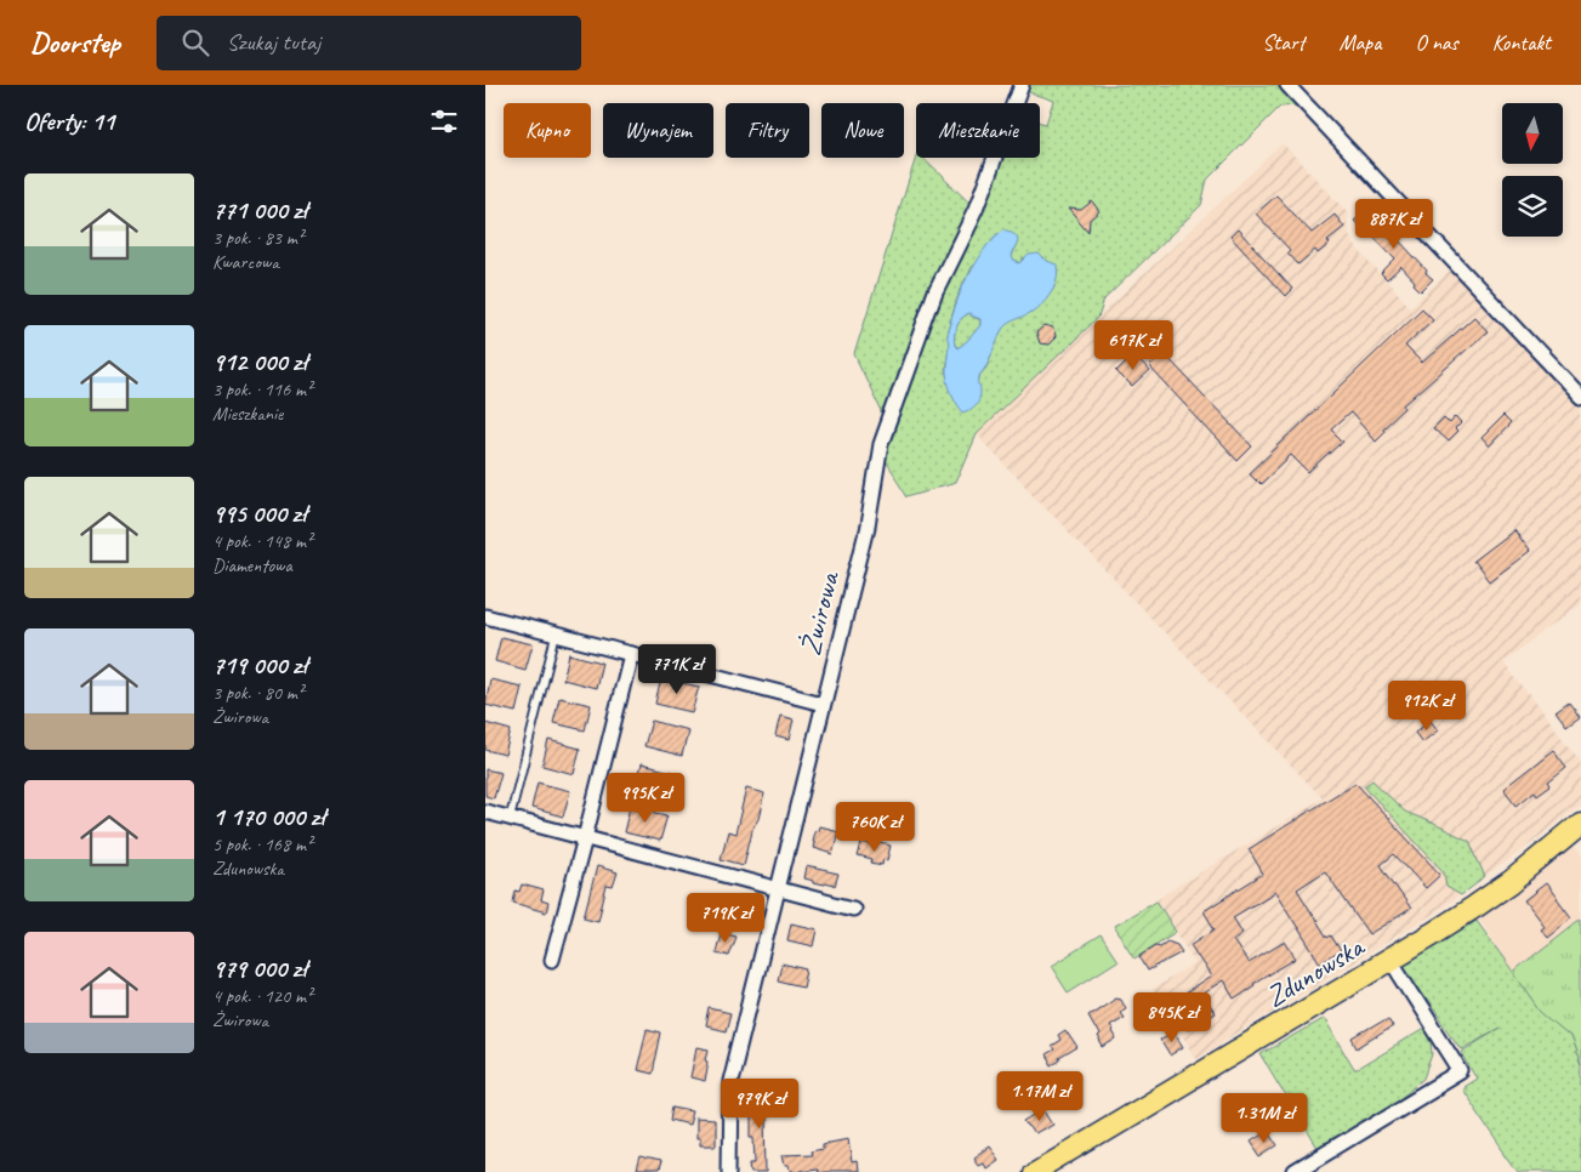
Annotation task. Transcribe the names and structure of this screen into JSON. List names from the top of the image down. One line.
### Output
{"streets":{"main road":["Zdunowska"],"street":["Żwirowa"]},"north":"bottom","page":{"header":"Doorstep","search":"Szukaj tutaj","nav":["Start","Mapa","O nas","Kontakt"],"heading":"Oferty: 11","chip":["Kupno","Wynajem","Filtry","Nowe","Mieszkanie"],"list":[{"name":"771 000 zł","note":"3 pok. · 83 m² · Kwarcowa"},{"name":"912 000 zł","note":"3 pok. · 116 m² · Mieszkanie"},{"name":"995 000 zł","note":"4 pok. · 148 m² · Diamentowa"},{"name":"719 000 zł","note":"3 pok. · 80 m² · Żwirowa"},{"name":"1 170 000 zł","note":"5 pok. · 168 m² · Zdunowska"},{"name":"979 000 zł","note":"4 pok. · 120 m² · Żwirowa"}],"price":["887K zł","617K zł","771K zł","912K zł","995K zł","760K zł","719K zł","845K zł","1.17M zł","979K zł","1.31M zł"]}}
